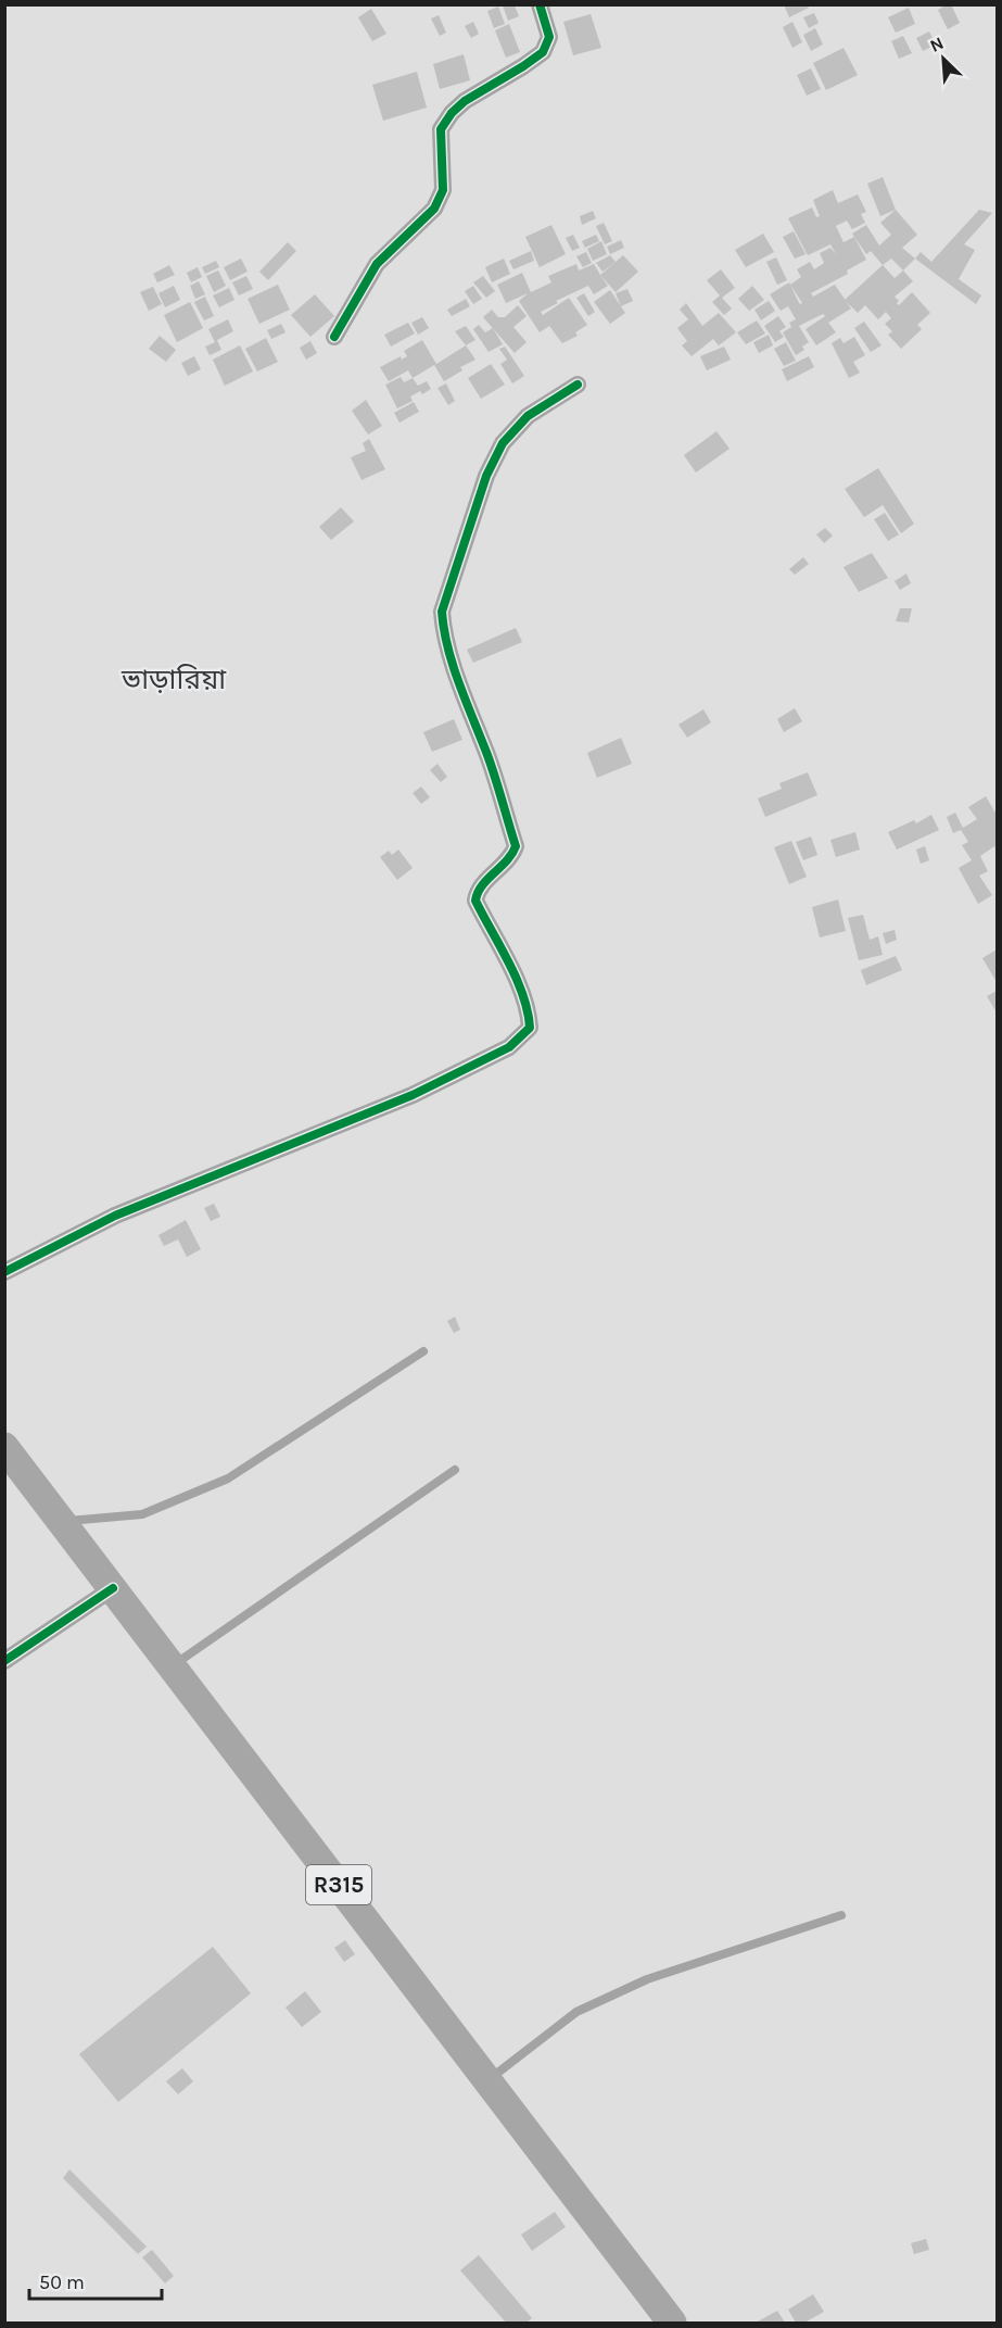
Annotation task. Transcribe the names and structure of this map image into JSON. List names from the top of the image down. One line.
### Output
{"streets":{"main road":["R315"]},"districts":["ভাড়ারিয়া"],"scale_bar":"50 m","north":"top left"}
